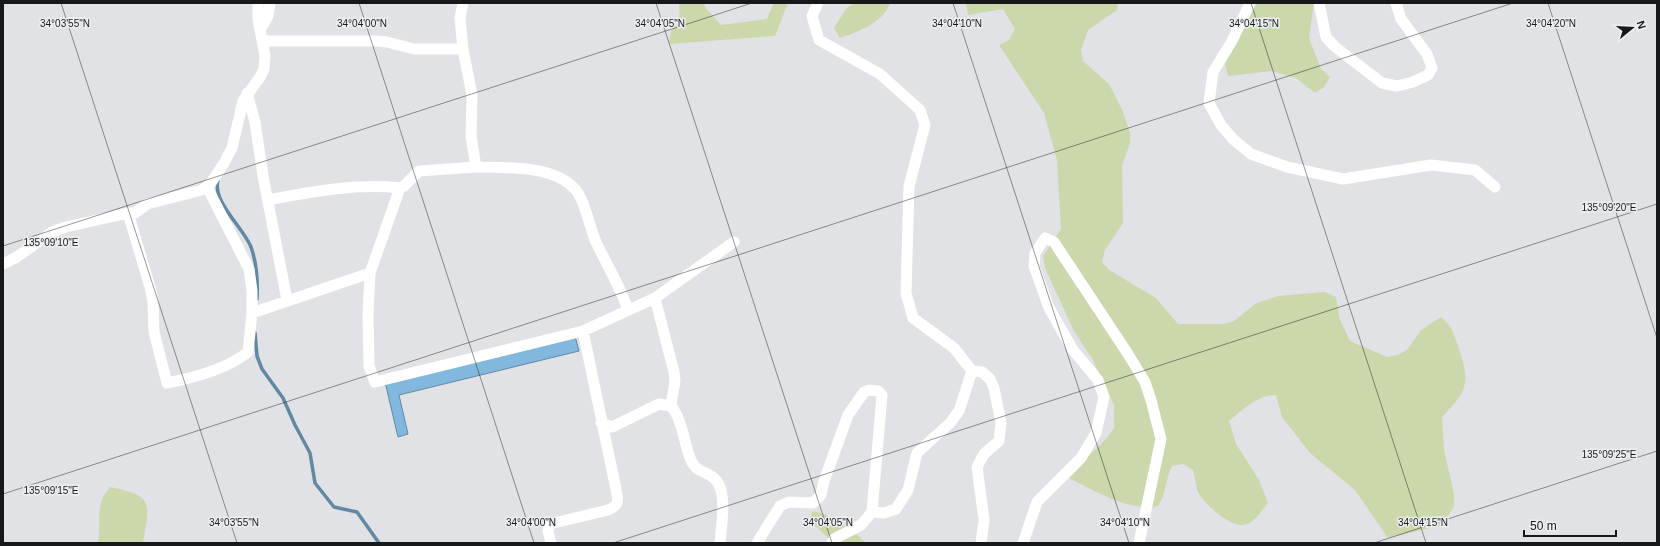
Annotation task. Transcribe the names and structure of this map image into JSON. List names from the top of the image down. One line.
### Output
{"scale_bar":"50 m","north":"right","coordinates":["34°03'55\"N","34°04'00\"N","34°04'05\"N","34°04'10\"N","34°04'15\"N","34°04'20\"N","135°09'20\"E","135°09'10\"E","135°09'25\"E","135°09'15\"E"]}
